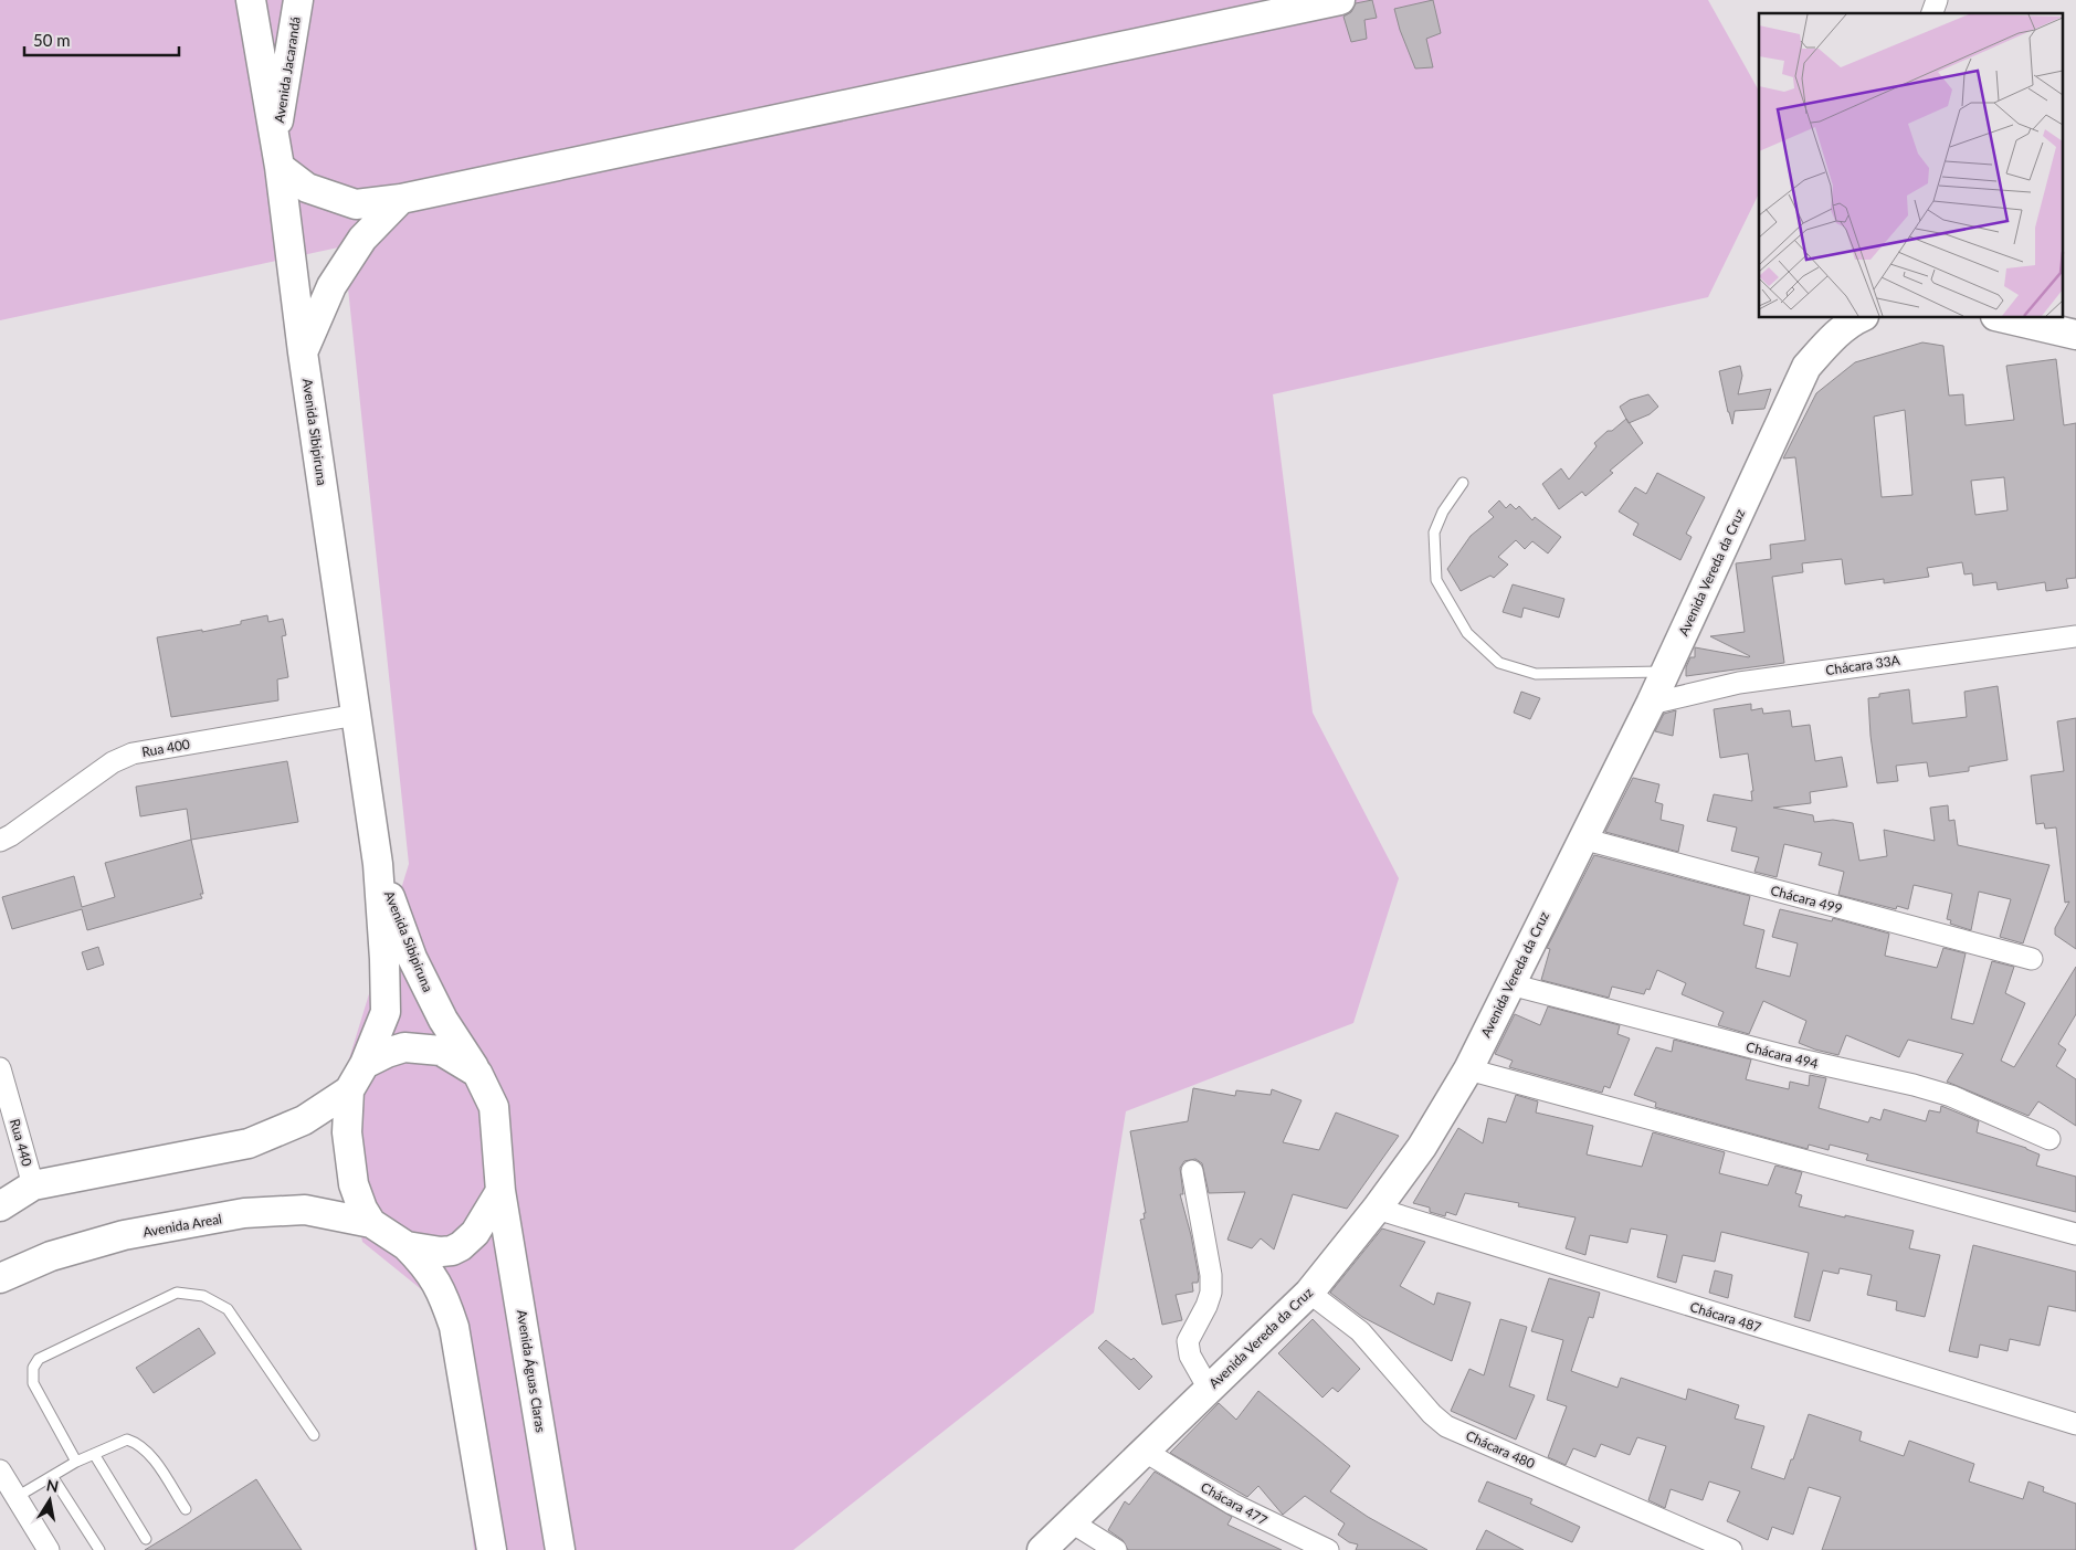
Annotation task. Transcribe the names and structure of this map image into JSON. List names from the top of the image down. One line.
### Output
{"streets":{"main road":["Avenida Jacarandá","Avenida Sibipiruna","Avenida Vereda da Cruz","Avenida Areal","Avenida Águas Claras"],"street":["Chácara 33A","Rua 400","Chácara 499","Chácara 494","Rua 440","Chácara 487","Chácara 480","Chácara 477"]},"crossings":[["Avenida Jacarandá","Avenida Sibipiruna"],["Avenida Sibipiruna","Rua 400"],["Avenida Sibipiruna","Avenida Areal"],["Avenida Sibipiruna","Avenida Águas Claras"],["Avenida Vereda da Cruz","Chácara 33A"],["Avenida Vereda da Cruz","Chácara 499"],["Avenida Vereda da Cruz","Chácara 494"],["Avenida Vereda da Cruz","Chácara 487"],["Avenida Vereda da Cruz","Chácara 480"],["Avenida Vereda da Cruz","Chácara 477"],["Avenida Areal","Avenida Águas Claras"]],"scale_bar":"50 m","north":"top"}
